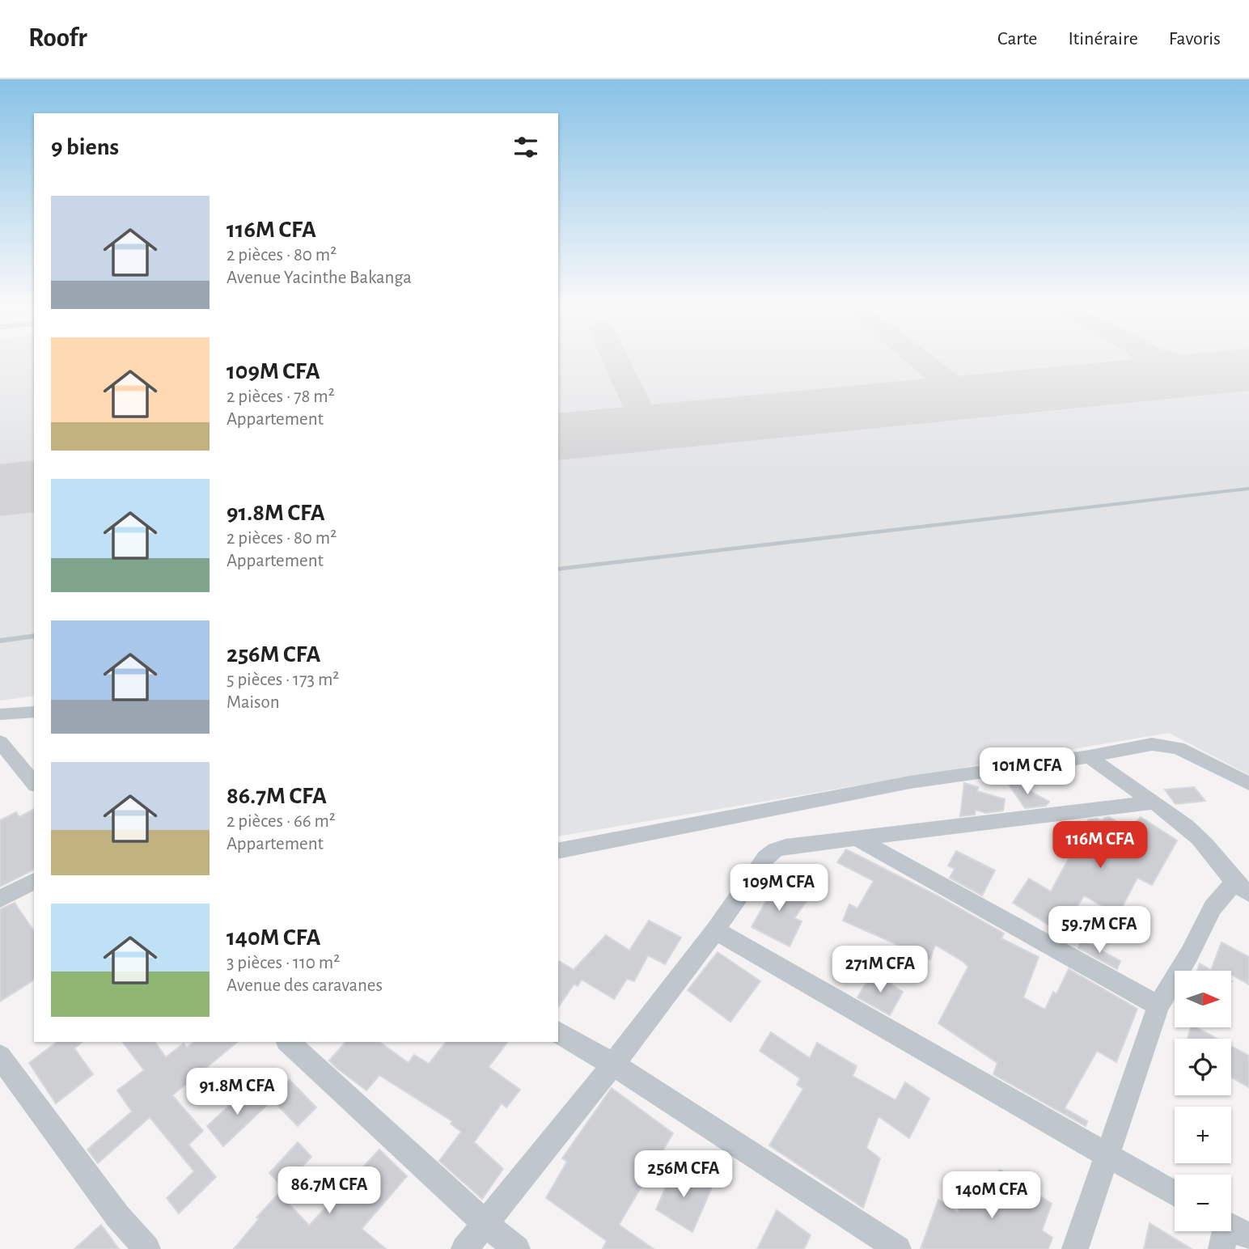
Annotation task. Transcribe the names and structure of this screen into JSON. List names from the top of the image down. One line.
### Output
{"north":"right","page":{"header":"Roofr","nav":["Carte","Itinéraire","Favoris"],"heading":"9 biens","list":[{"name":"116M CFA","note":"2 pièces · 80 m² · Avenue Yacinthe Bakanga"},{"name":"109M CFA","note":"2 pièces · 78 m² · Appartement"},{"name":"91.8M CFA","note":"2 pièces · 80 m² · Appartement"},{"name":"256M CFA","note":"5 pièces · 173 m² · Maison"},{"name":"86.7M CFA","note":"2 pièces · 66 m² · Appartement"},{"name":"140M CFA","note":"3 pièces · 110 m² · Avenue des caravanes"}],"price":["101M CFA","116M CFA","109M CFA","59.7M CFA","271M CFA","91.8M CFA","256M CFA","86.7M CFA","140M CFA"],"map_buttons":["+","−"]}}
